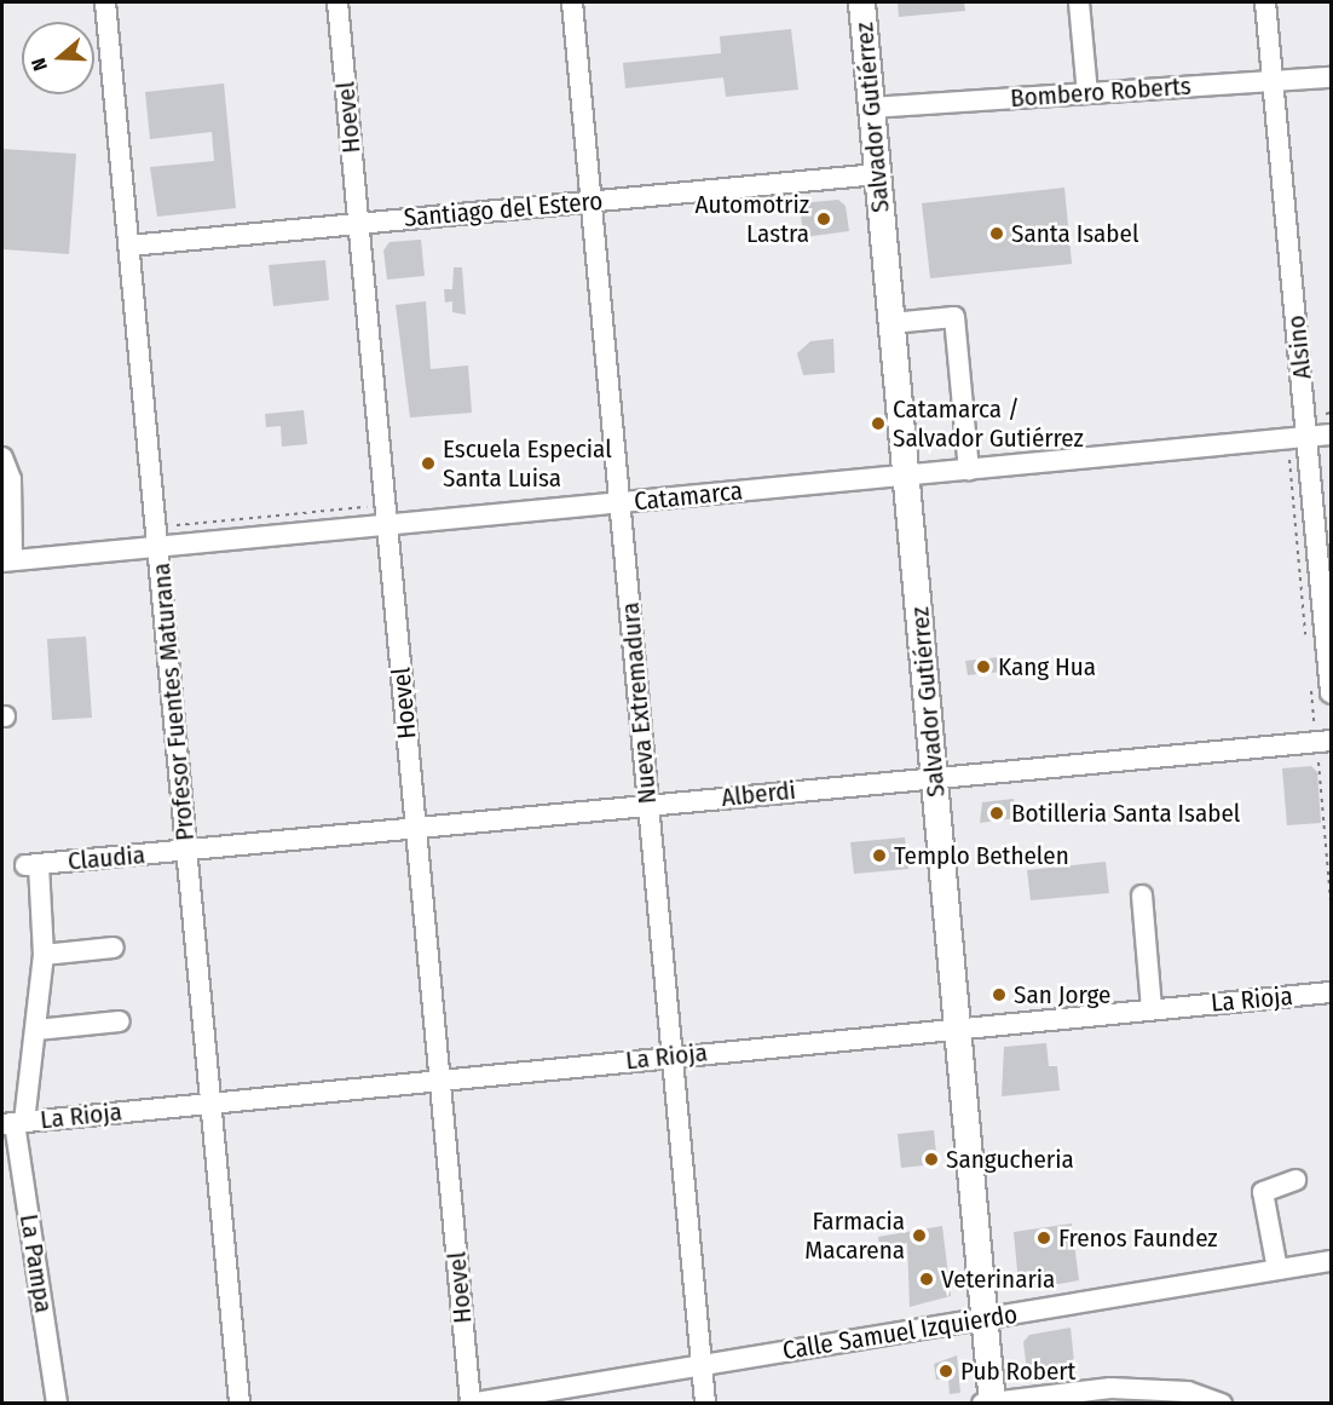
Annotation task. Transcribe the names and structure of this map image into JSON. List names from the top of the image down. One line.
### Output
{"streets":{"main road":["Salvador Gutiérrez"],"street":["Bombero Roberts","Hoevel","Santiago del Estero","Alsino","Catamarca","Profesor Fuentes Maturana","Nueva Extremadura","Alberdi","Claudia","La Rioja","La Pampa","Calle Samuel Izquierdo"]},"crossings":[["Bombero Roberts","Salvador Gutiérrez"],["Bombero Roberts","Alsino"],["Hoevel","Santiago del Estero"],["Hoevel","Catamarca"],["Hoevel","Alberdi"],["Hoevel","La Rioja"],["Hoevel","Calle Samuel Izquierdo"],["Salvador Gutiérrez","Santiago del Estero"],["Salvador Gutiérrez","Catamarca"],["Salvador Gutiérrez","Alberdi"],["Salvador Gutiérrez","La Rioja"],["Salvador Gutiérrez","Calle Samuel Izquierdo"],["Santiago del Estero","Profesor Fuentes Maturana"],["Santiago del Estero","Nueva Extremadura"],["Alsino","Catamarca"],["Catamarca","Profesor Fuentes Maturana"],["Catamarca","Nueva Extremadura"],["Profesor Fuentes Maturana","Alberdi"],["Profesor Fuentes Maturana","Claudia"],["Profesor Fuentes Maturana","La Rioja"],["Nueva Extremadura","Alberdi"],["Nueva Extremadura","La Rioja"],["Nueva Extremadura","Calle Samuel Izquierdo"],["Alberdi","Claudia"],["Claudia","La Pampa"],["La Rioja","La Pampa"]],"places":["Automotriz Lastra","Santa Isabel","Catamarca / Salvador Gutiérrez","Escuela Especial Santa Luisa","Kang Hua","Botilleria Santa Isabel","Templo Bethelen","San Jorge","Sangucheria","Farmacia Macarena","Frenos Faundez","Veterinaria","Pub Robert"],"north":"left"}
